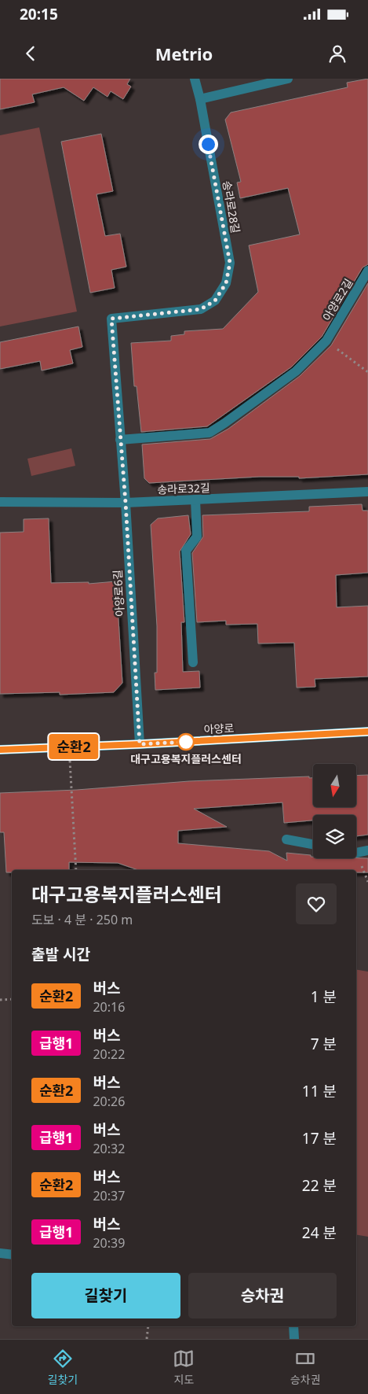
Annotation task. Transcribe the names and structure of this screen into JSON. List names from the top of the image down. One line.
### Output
{"streets":{"main road":["아양로"],"street":["송라로28길","아양로2길","송라로32길","아양로6길"]},"crossings":[["송라로28길","아양로6길"],["송라로32길","아양로6길"],["아양로6길","아양로"]],"places":["대구고용복지플러스센터"],"lines":["bus line 순환2"],"north":"bottom","page":{"status":"20:15","header":"Metrio","on_map":"순환2","heading":[["대구고용복지플러스센터","도보 · 4 분 · 250 m"],"출발 시간"],"list":[{"mark":"순환2","name":"버스","note":"20:16","value":"1 분"},{"mark":"급행1","name":"버스","note":"20:22","value":"7 분"},{"mark":"순환2","name":"버스","note":"20:26","value":"11 분"},{"mark":"급행1","name":"버스","note":"20:32","value":"17 분"},{"mark":"순환2","name":"버스","note":"20:37","value":"22 분"},{"mark":"급행1","name":"버스","note":"20:39","value":"24 분"}],"buttons":["길찾기","승차권"],"tabs":["길찾기","지도","승차권"]}}
